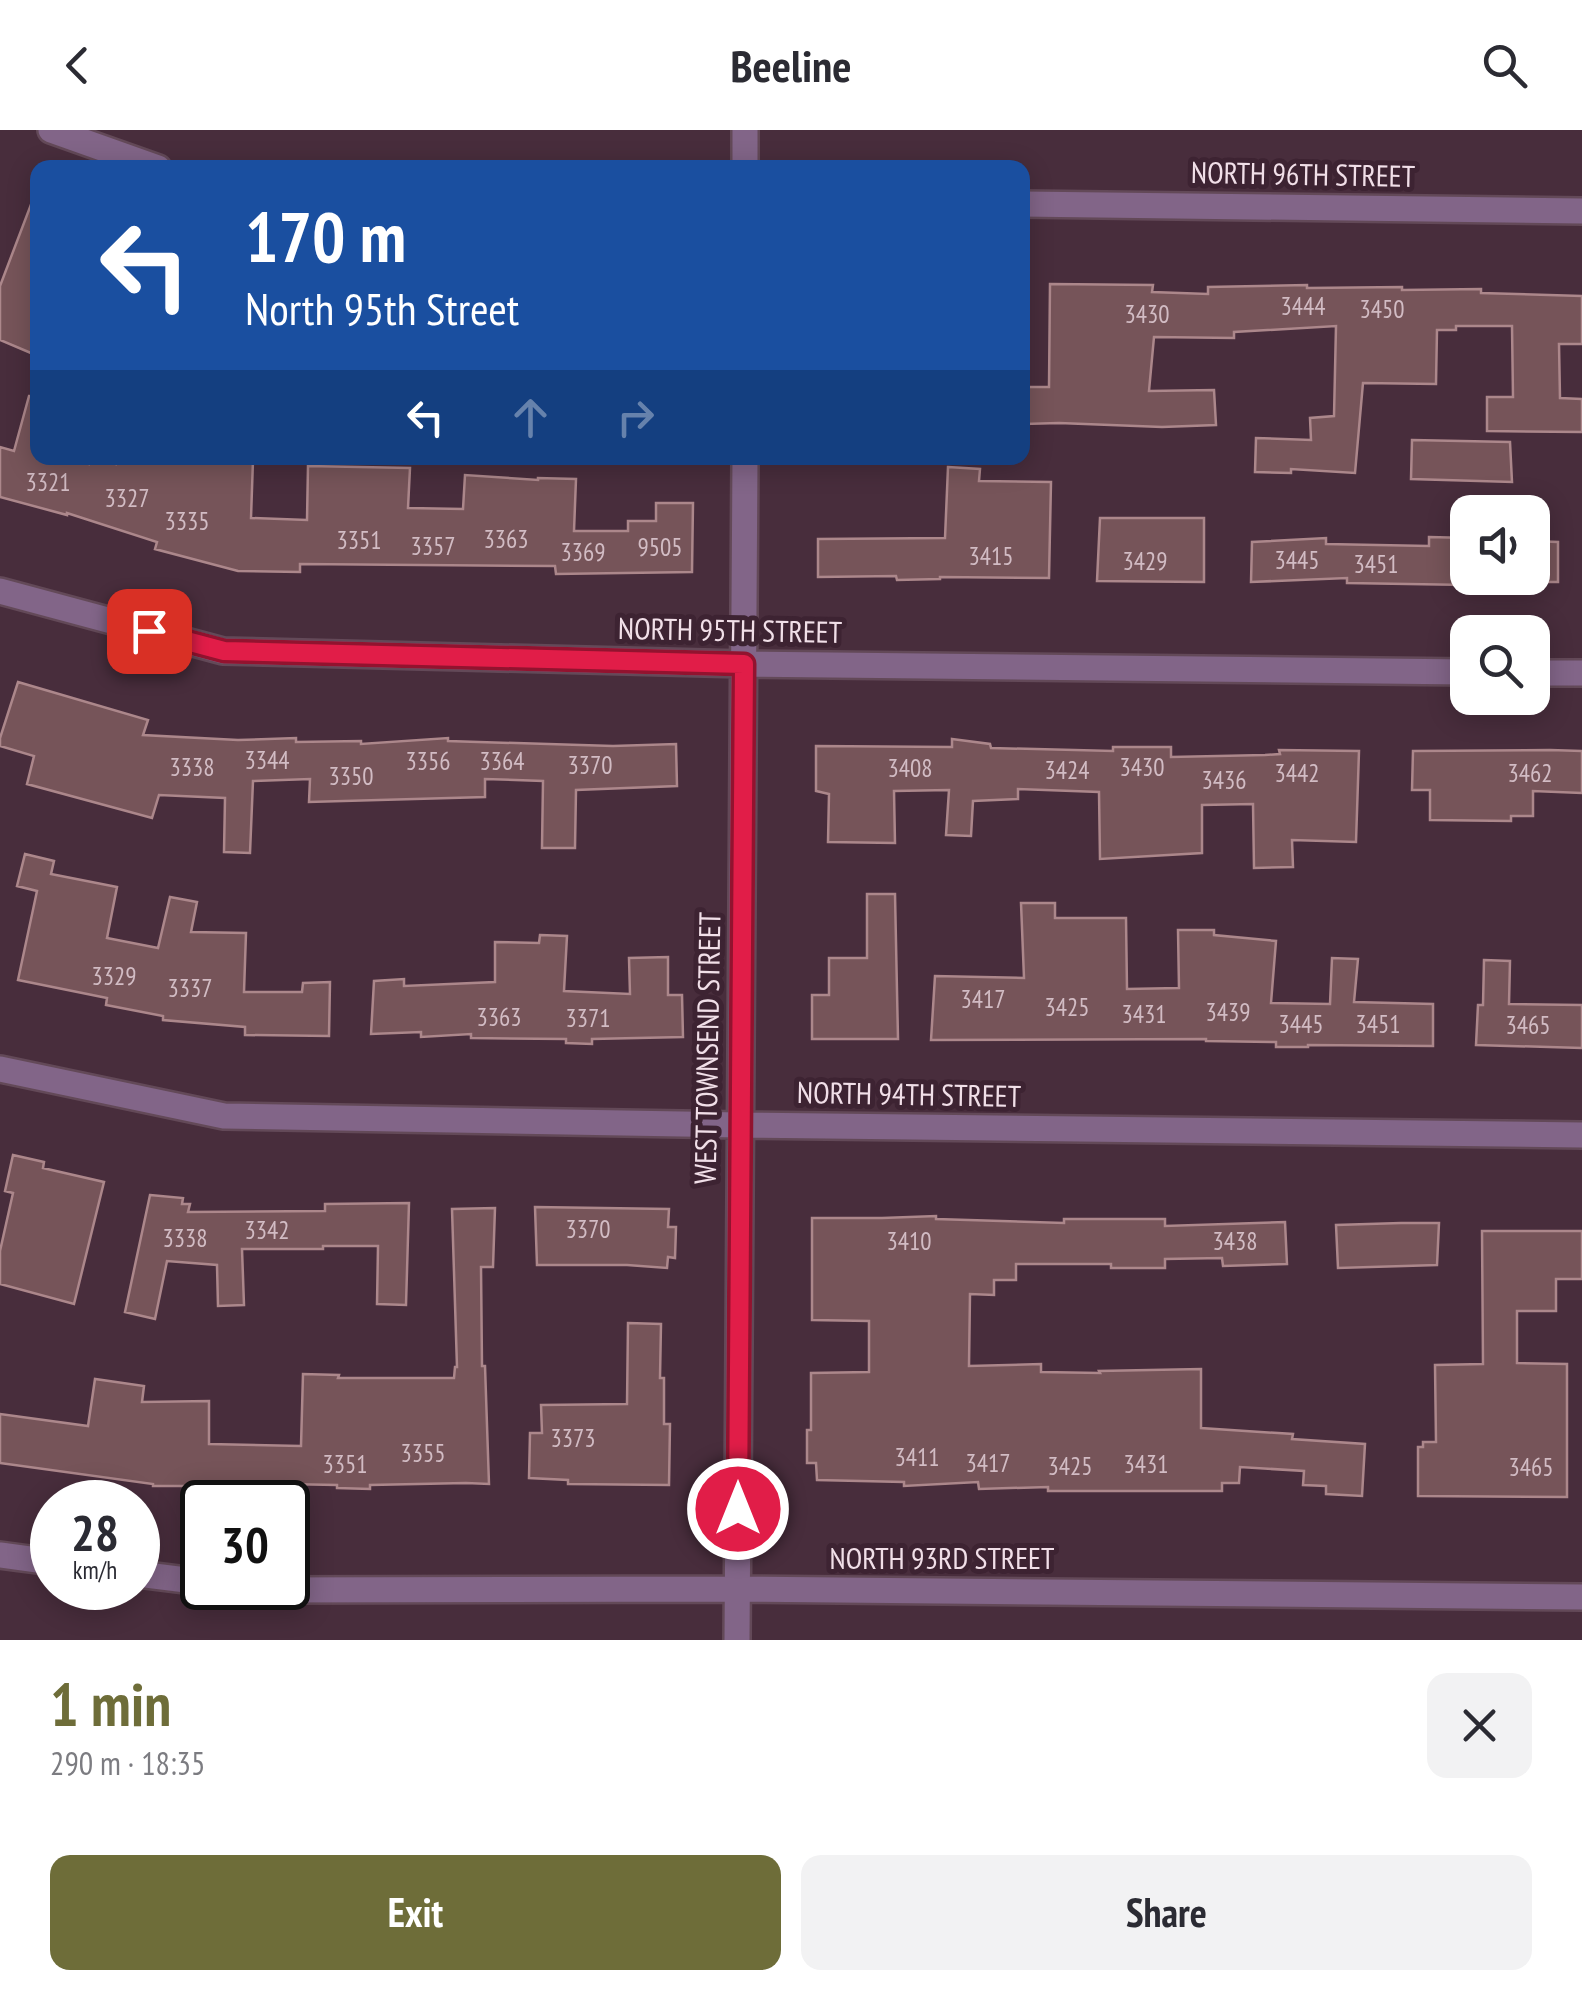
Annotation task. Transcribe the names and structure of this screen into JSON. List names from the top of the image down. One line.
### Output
{"streets":{"street":["NORTH 96TH STREET","NORTH 95TH STREET","WEST TOWNSEND STREET","NORTH 94TH STREET","NORTH 93RD STREET"]},"crossings":[["NORTH 95TH STREET","WEST TOWNSEND STREET"],["WEST TOWNSEND STREET","NORTH 94TH STREET"],["WEST TOWNSEND STREET","NORTH 93RD STREET"]],"house_numbers":["3444","3450","3430","3321","3327","3335","3363","3351","3357","9505","3369","3415","3445","3429","3451","3344","3356","3364","3370","3338","3430","3408","3424","3442","3462","3350","3436","3329","3337","3417","3425","3439","3431","3363","3371","3445","3451","3465","3370","3342","3338","3410","3438","3373","3355","3411","3417","3351","3431","3425","3465"],"page":{"header":"Beeline","turn":["170 m","North 95th Street"],"speed":"28 km/h","limit":"30","heading":["1 min","290 m · 18:35"],"buttons":["Exit","Share"]}}
